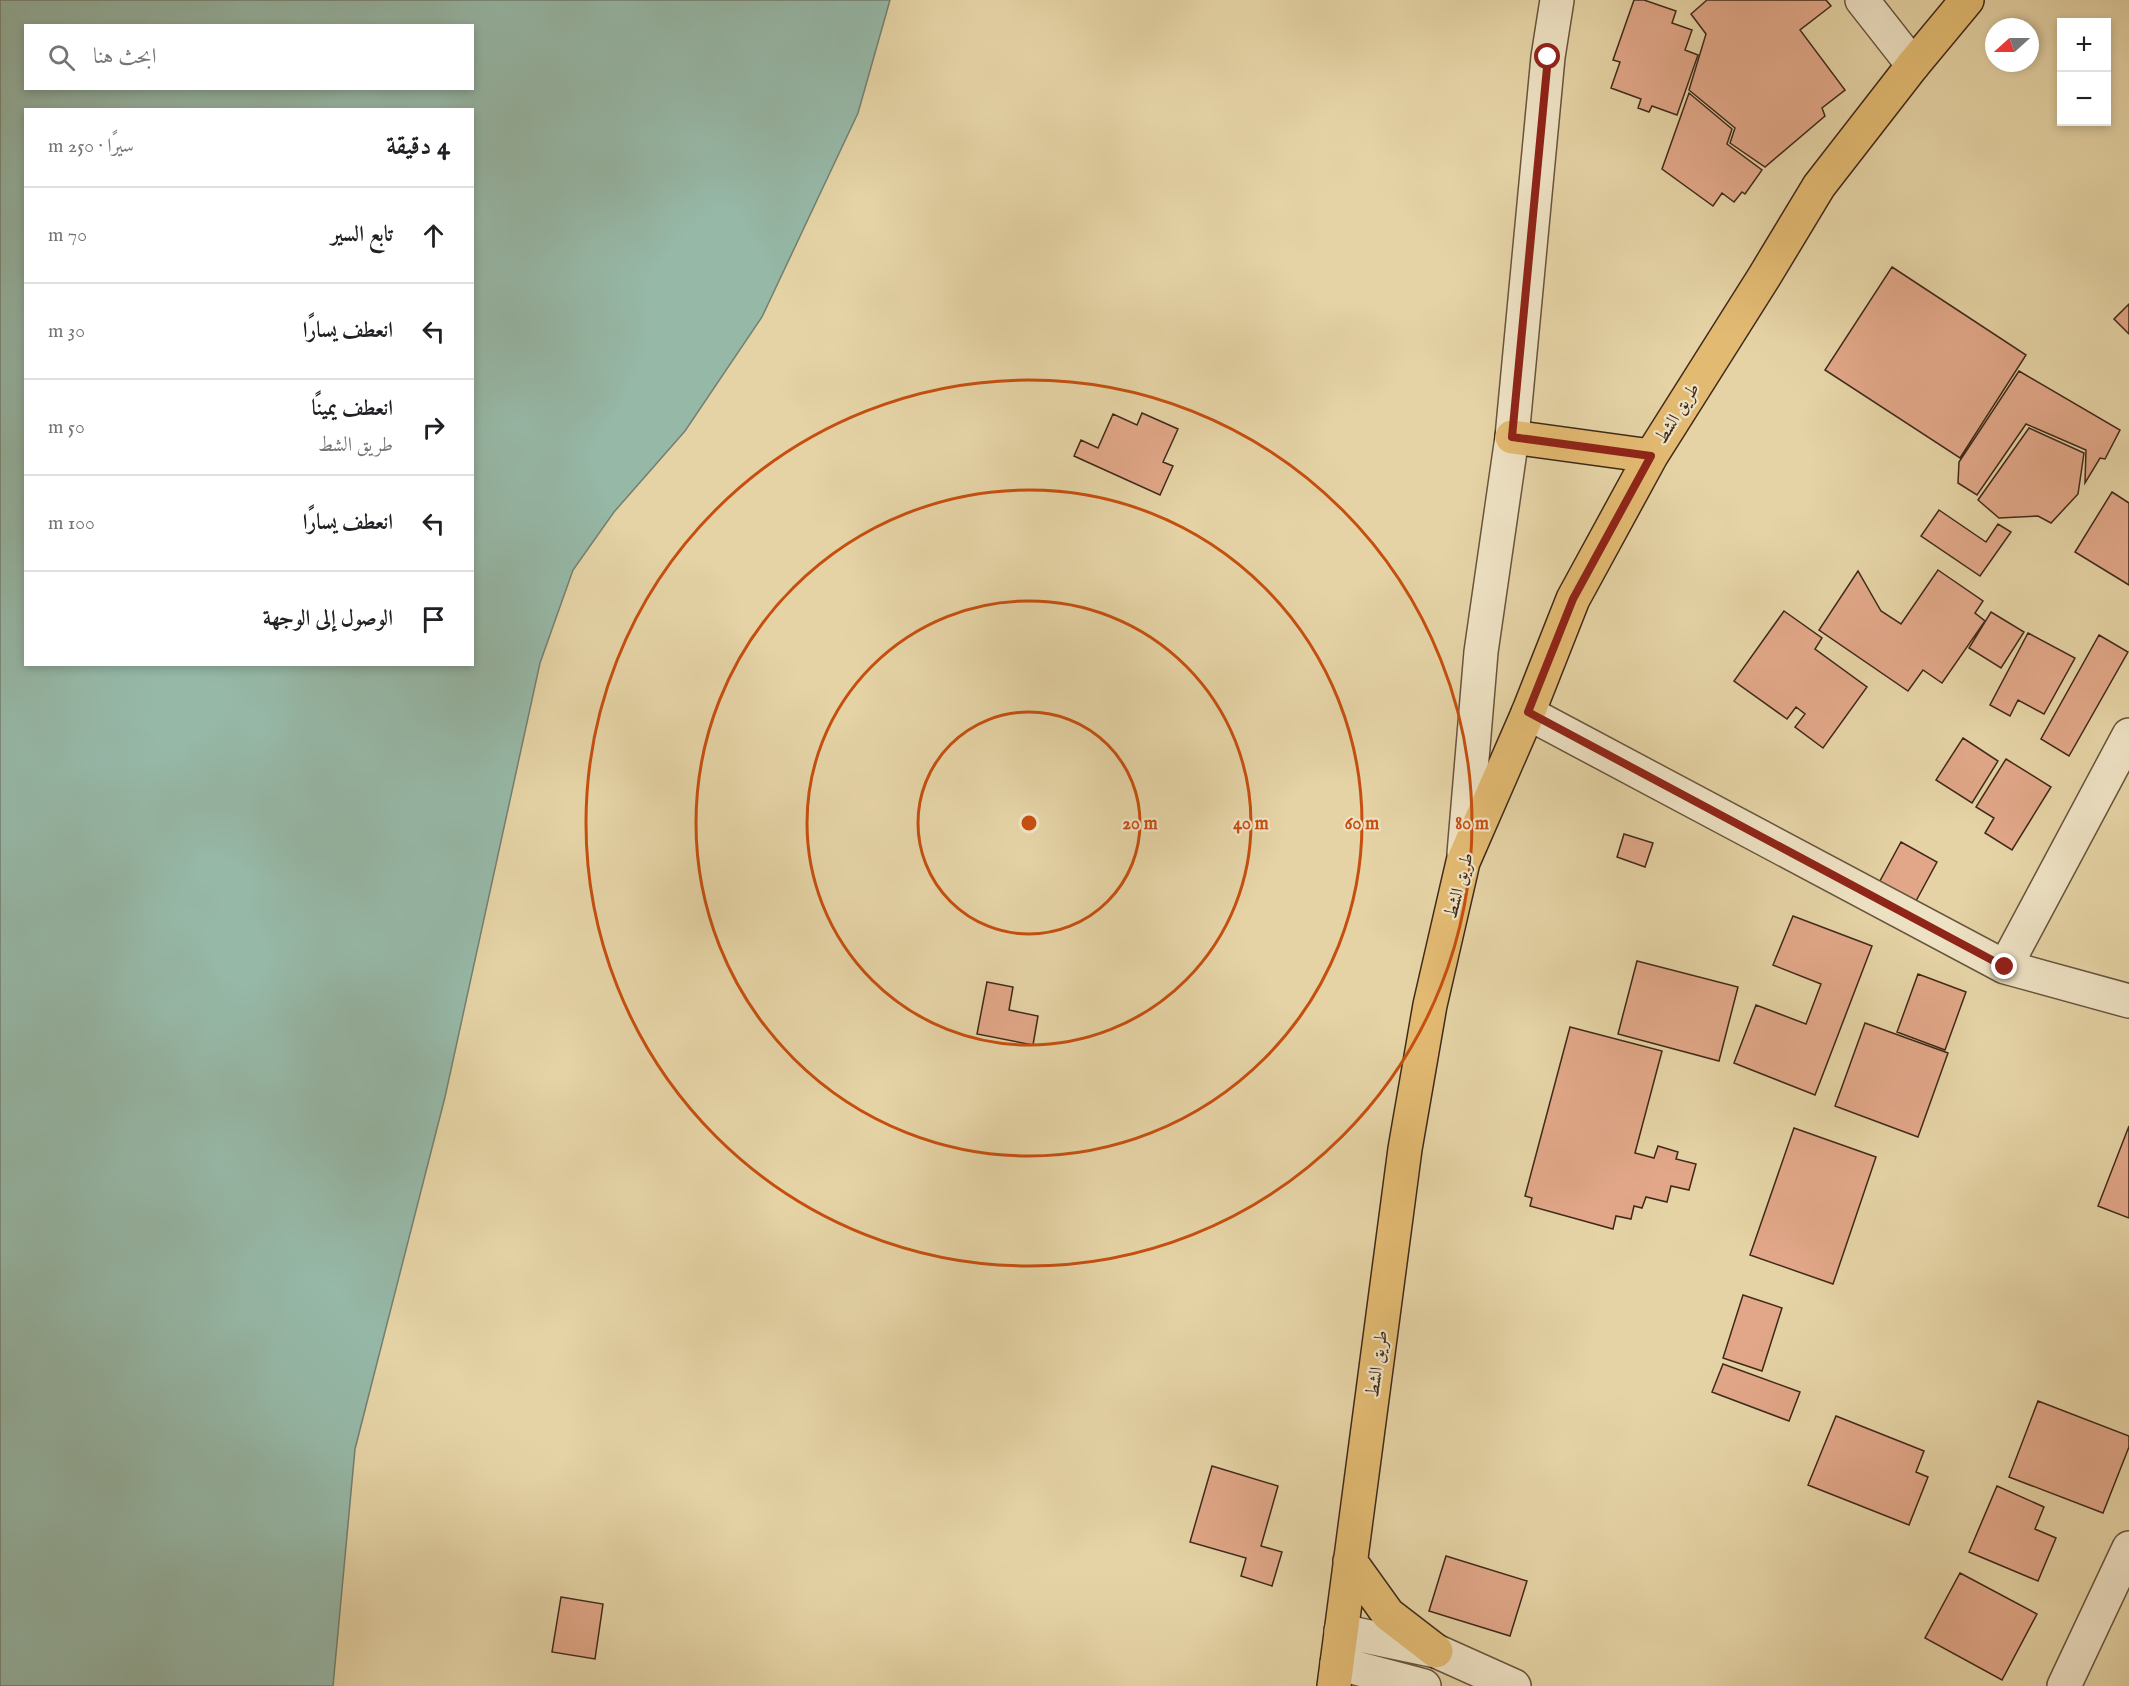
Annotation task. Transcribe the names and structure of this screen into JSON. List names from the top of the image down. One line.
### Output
{"streets":{"main road":["طريق الشط"]},"north":"left","page":{"map_buttons":["+","−"],"search":"ابحث هنا","heading":["4 دقيقة","سيرًا · 250 m"],"list":[["تابع السير","70 m"],["انعطف يسارًا","30 m"],["انعطف يمينًا","طريق الشط","50 m"],["انعطف يسارًا","100 m"],"الوصول إلى الوجهة"]},"rings":["20 m","40 m","60 m","80 m"]}
